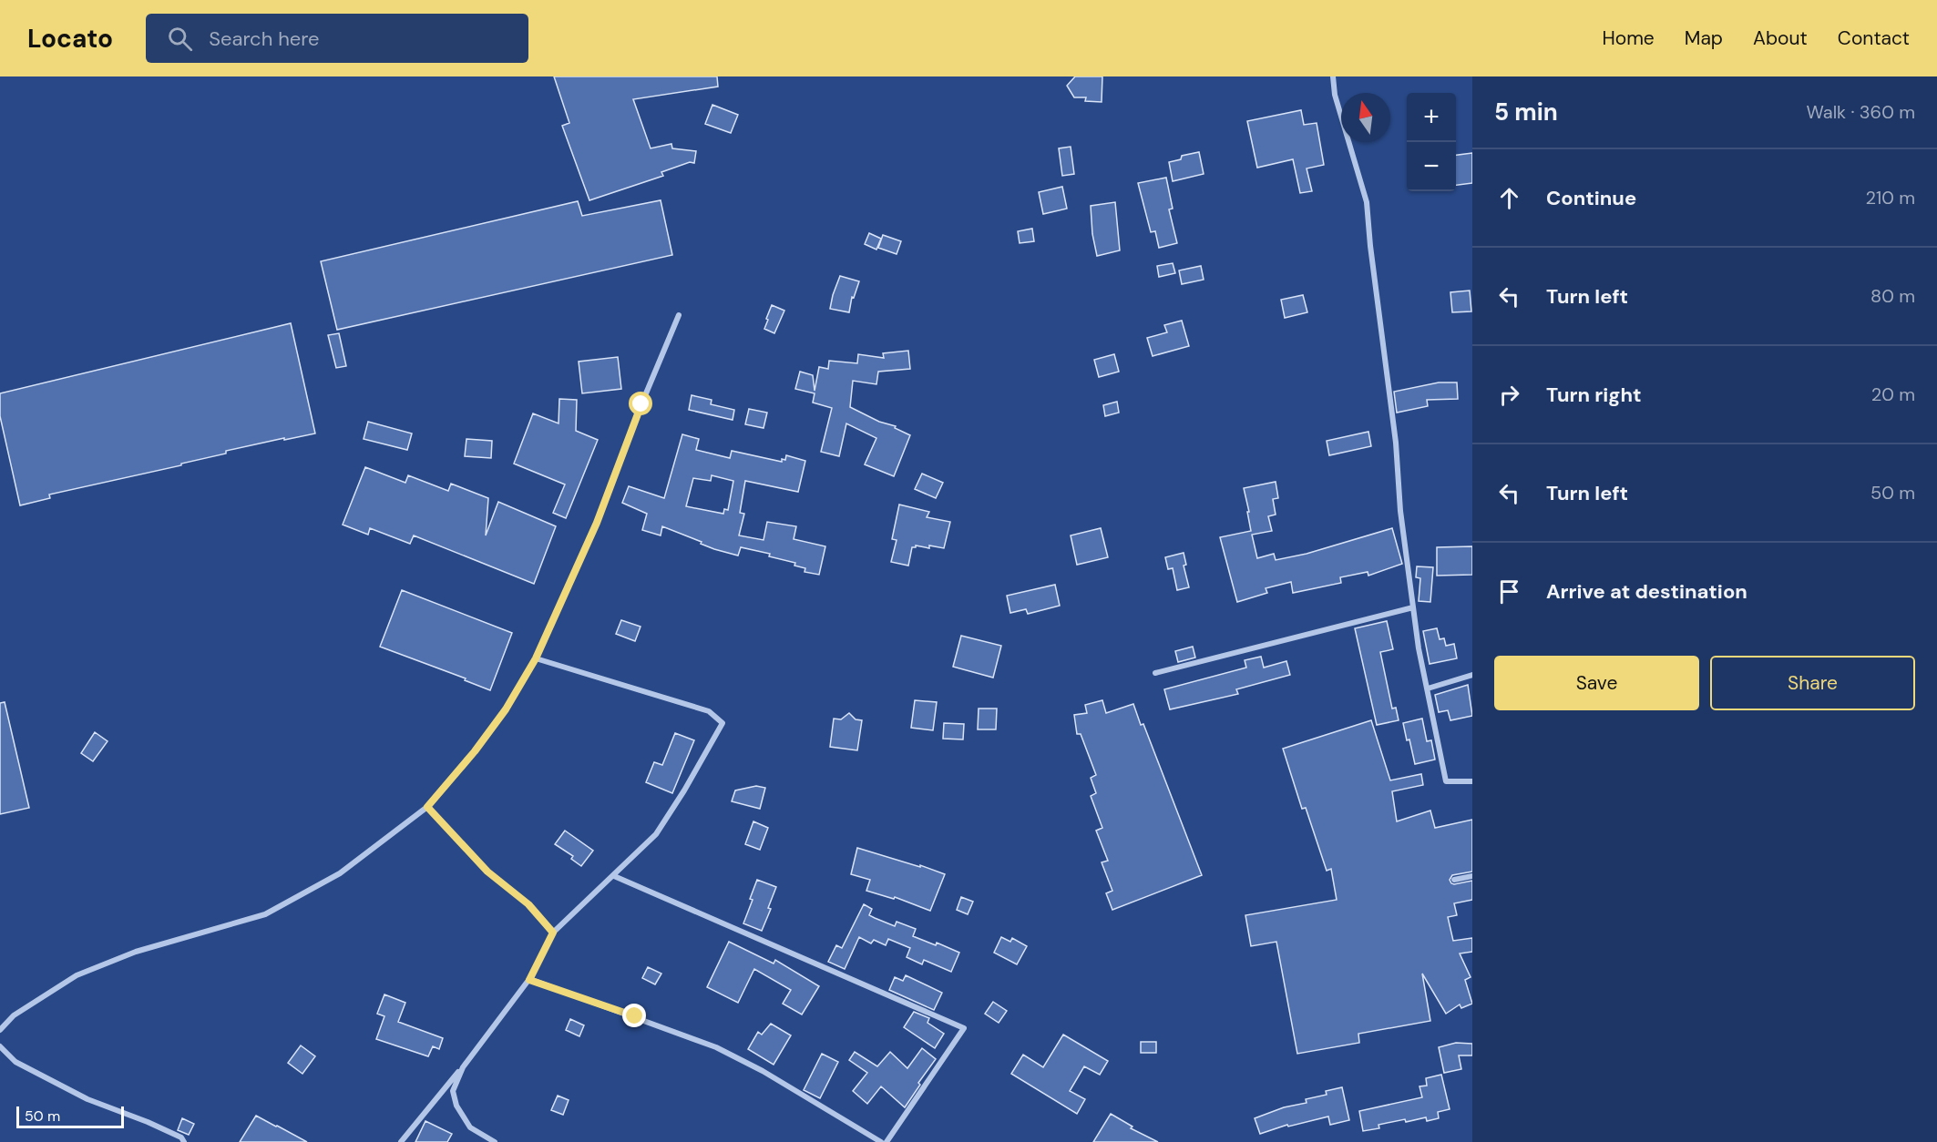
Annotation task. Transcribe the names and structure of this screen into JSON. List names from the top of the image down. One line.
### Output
{"scale_bar":"50 m","north":"top","page":{"header":"Locato","search":"Search here","nav":["Home","Map","About","Contact"],"heading":["5 min","Walk · 360 m"],"map_buttons":["+","−"],"list":[["Continue","210 m"],["Turn left","80 m"],["Turn right","20 m"],["Turn left","50 m"],"Arrive at destination"],"buttons":["Save","Share"],"scale":"50 m"}}
